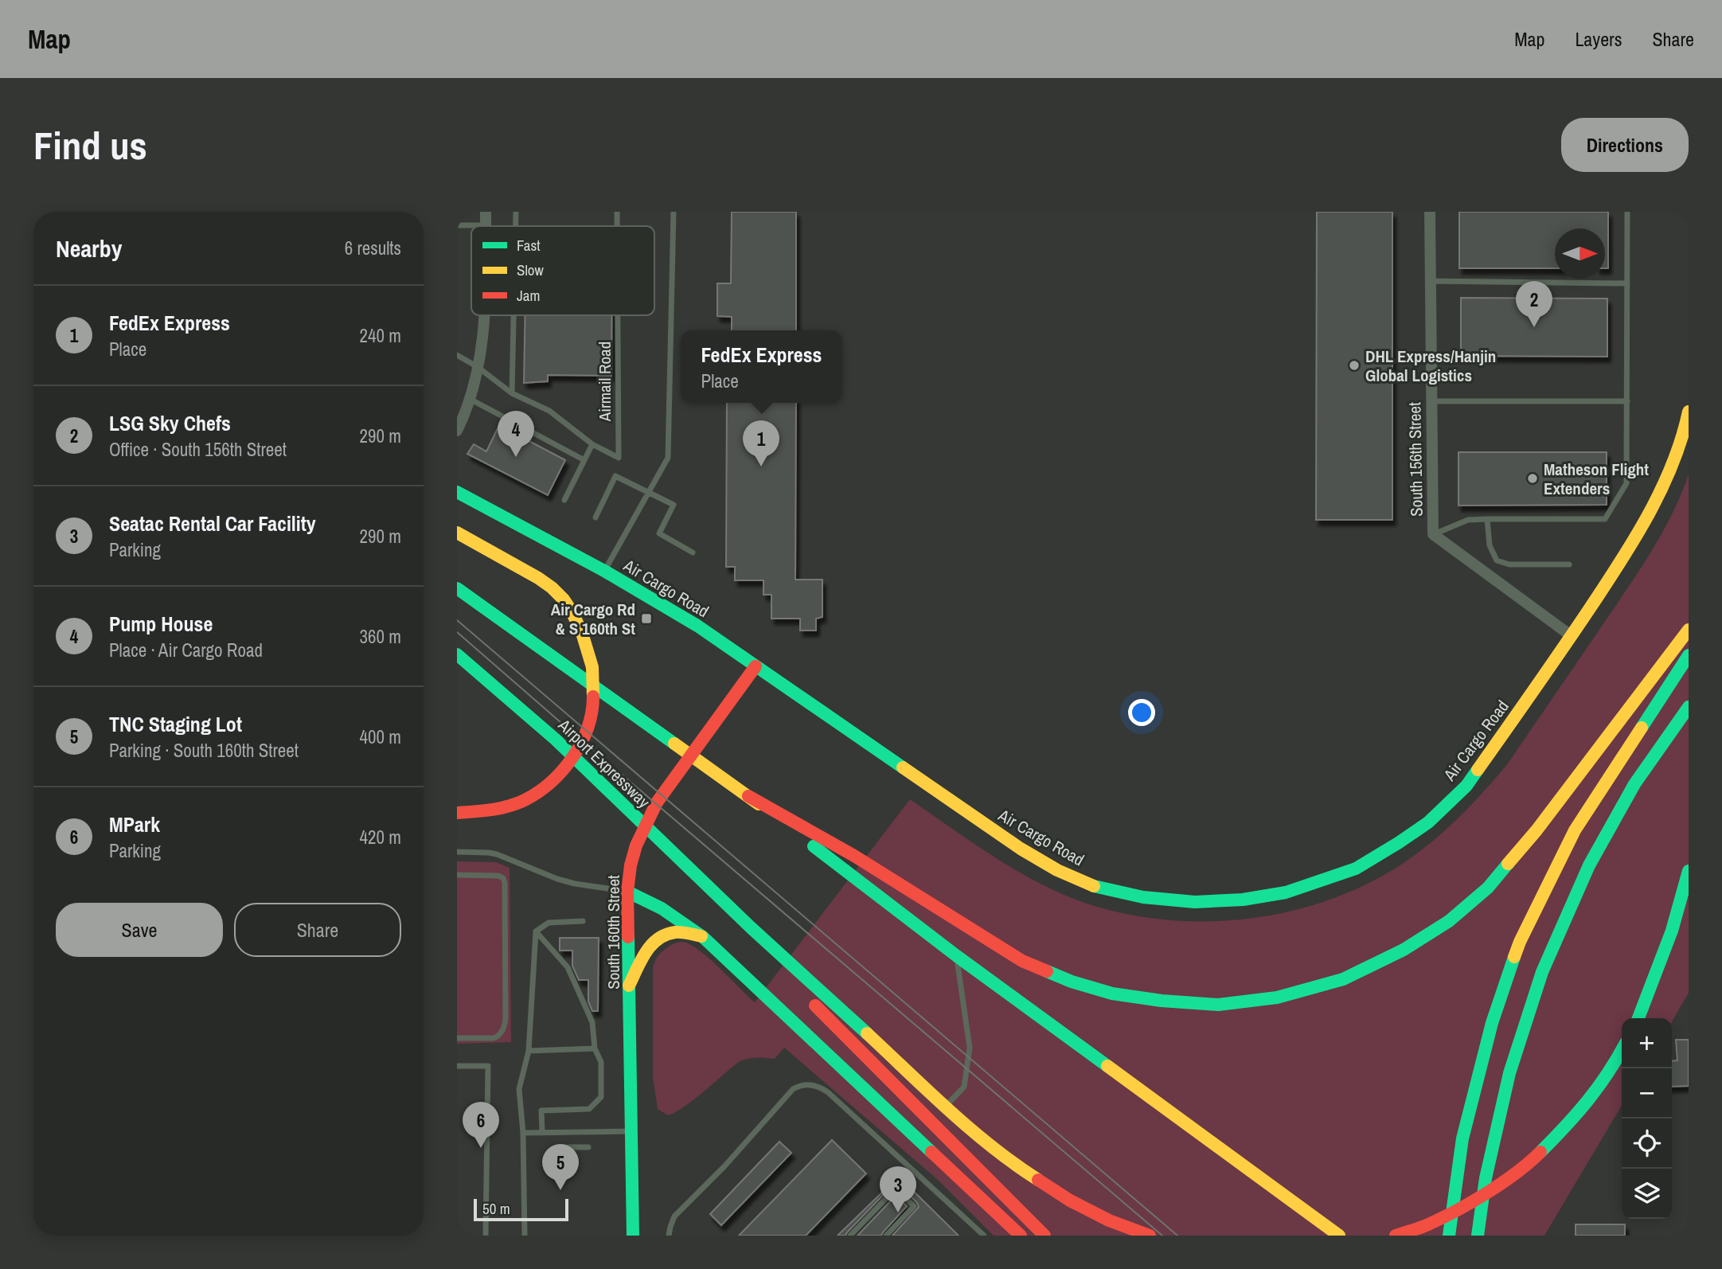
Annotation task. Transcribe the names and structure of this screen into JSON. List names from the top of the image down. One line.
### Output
{"streets":{"main road":["Air Cargo Road","Airport Expressway","South 160th Street"],"street":["South 156th Street"],"lane":["Airmail Road"]},"crossings":[["South 156th Street","Air Cargo Road"],["Air Cargo Road","South 160th Street"]],"places":{"other":["DHL Express/Hanjin Global Logistics","Matheson Flight Extenders"],"transit":["Air Cargo Rd & S 160th St"]},"legend":["Fast","Slow","Jam"],"scale_bar":"50 m","north":"right","page":{"header":"Map","nav":["Map","Layers","Share"],"buttons":["Directions",["Save","Share"]],"title":"Find us","heading":["Nearby","6 results"],"pins":["2","4","1","6","5","3"],"list":[{"mark":"1","name":"FedEx Express","note":"Place","value":"240 m"},{"mark":"2","name":"LSG Sky Chefs","note":"Office · South 156th Street","value":"290 m"},{"mark":"3","name":"Seatac Rental Car Facility","note":"Parking","value":"290 m"},{"mark":"4","name":"Pump House","note":"Place · Air Cargo Road","value":"360 m"},{"mark":"5","name":"TNC Staging Lot","note":"Parking · South 160th Street","value":"400 m"},{"mark":"6","name":"MPark","note":"Parking","value":"420 m"}],"popup":["FedEx Express","Place"],"map_buttons":["+","−"],"scale":"50 m"}}
